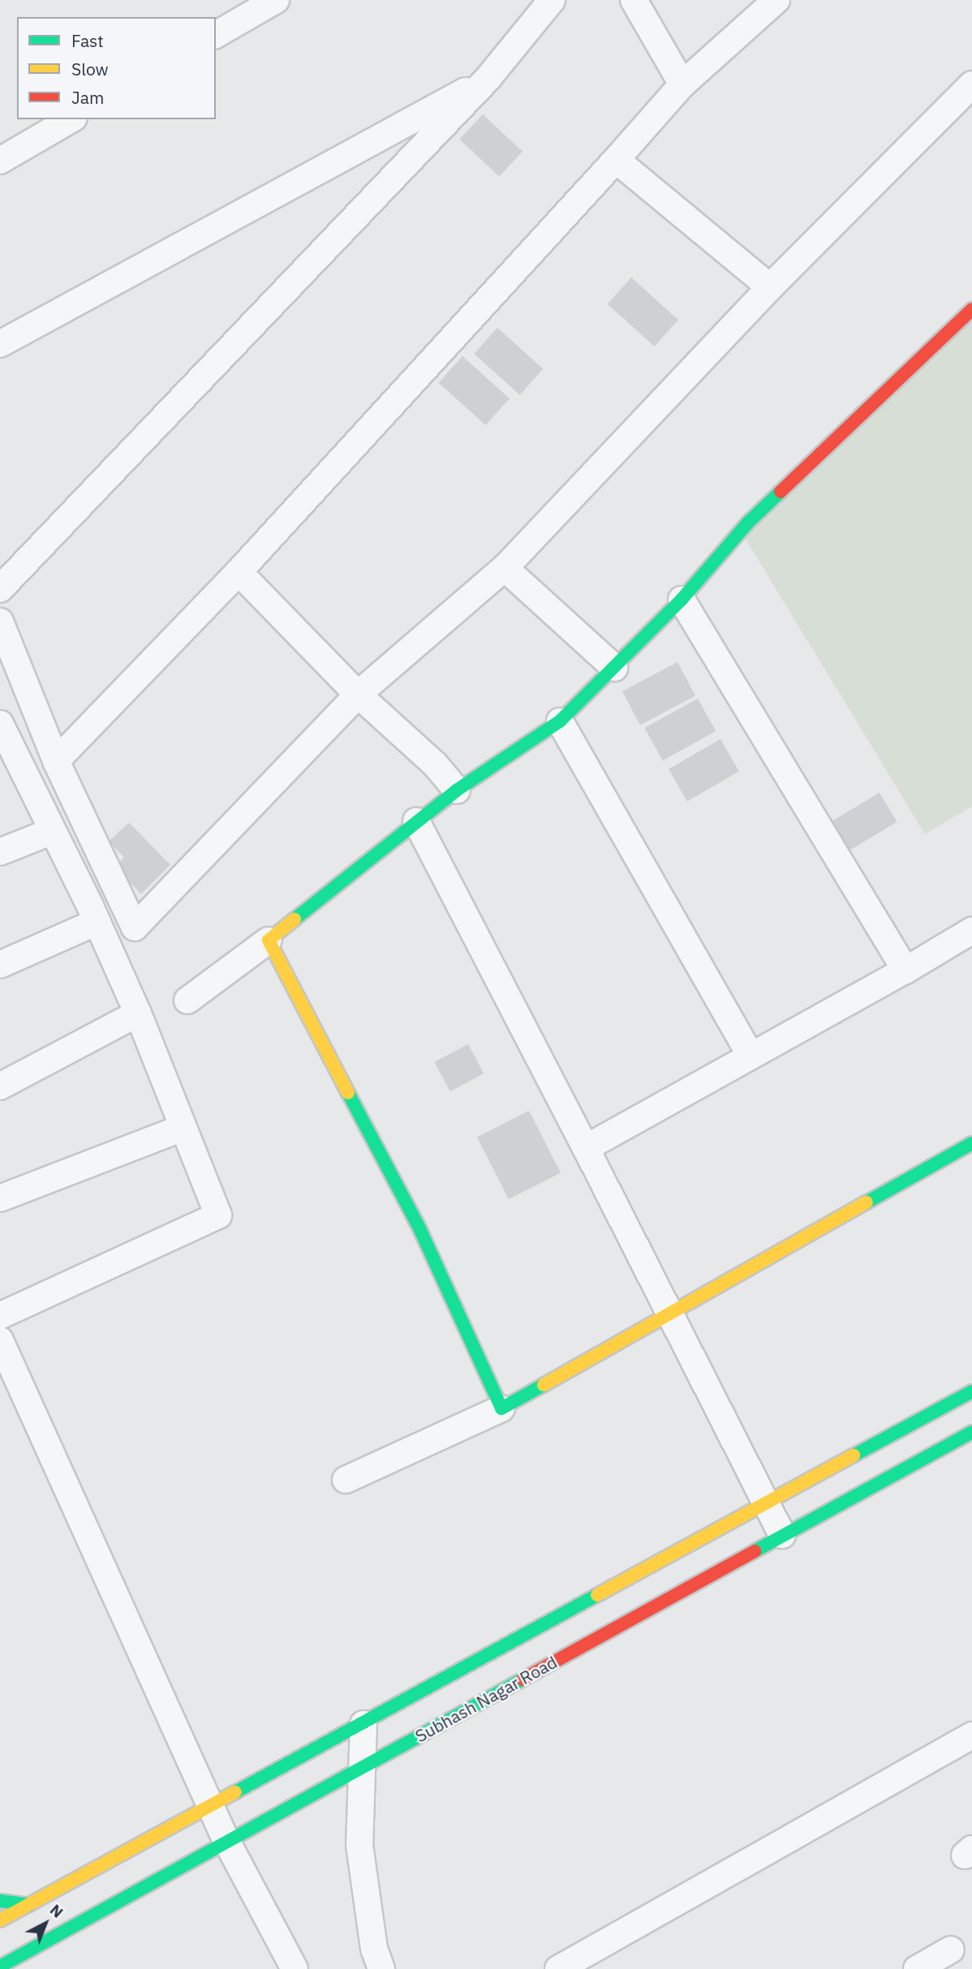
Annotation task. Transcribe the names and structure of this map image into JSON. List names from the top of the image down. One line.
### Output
{"streets":{"street":["Subhash Nagar Road"]},"legend":["Fast","Slow","Jam"],"north":"top right"}
